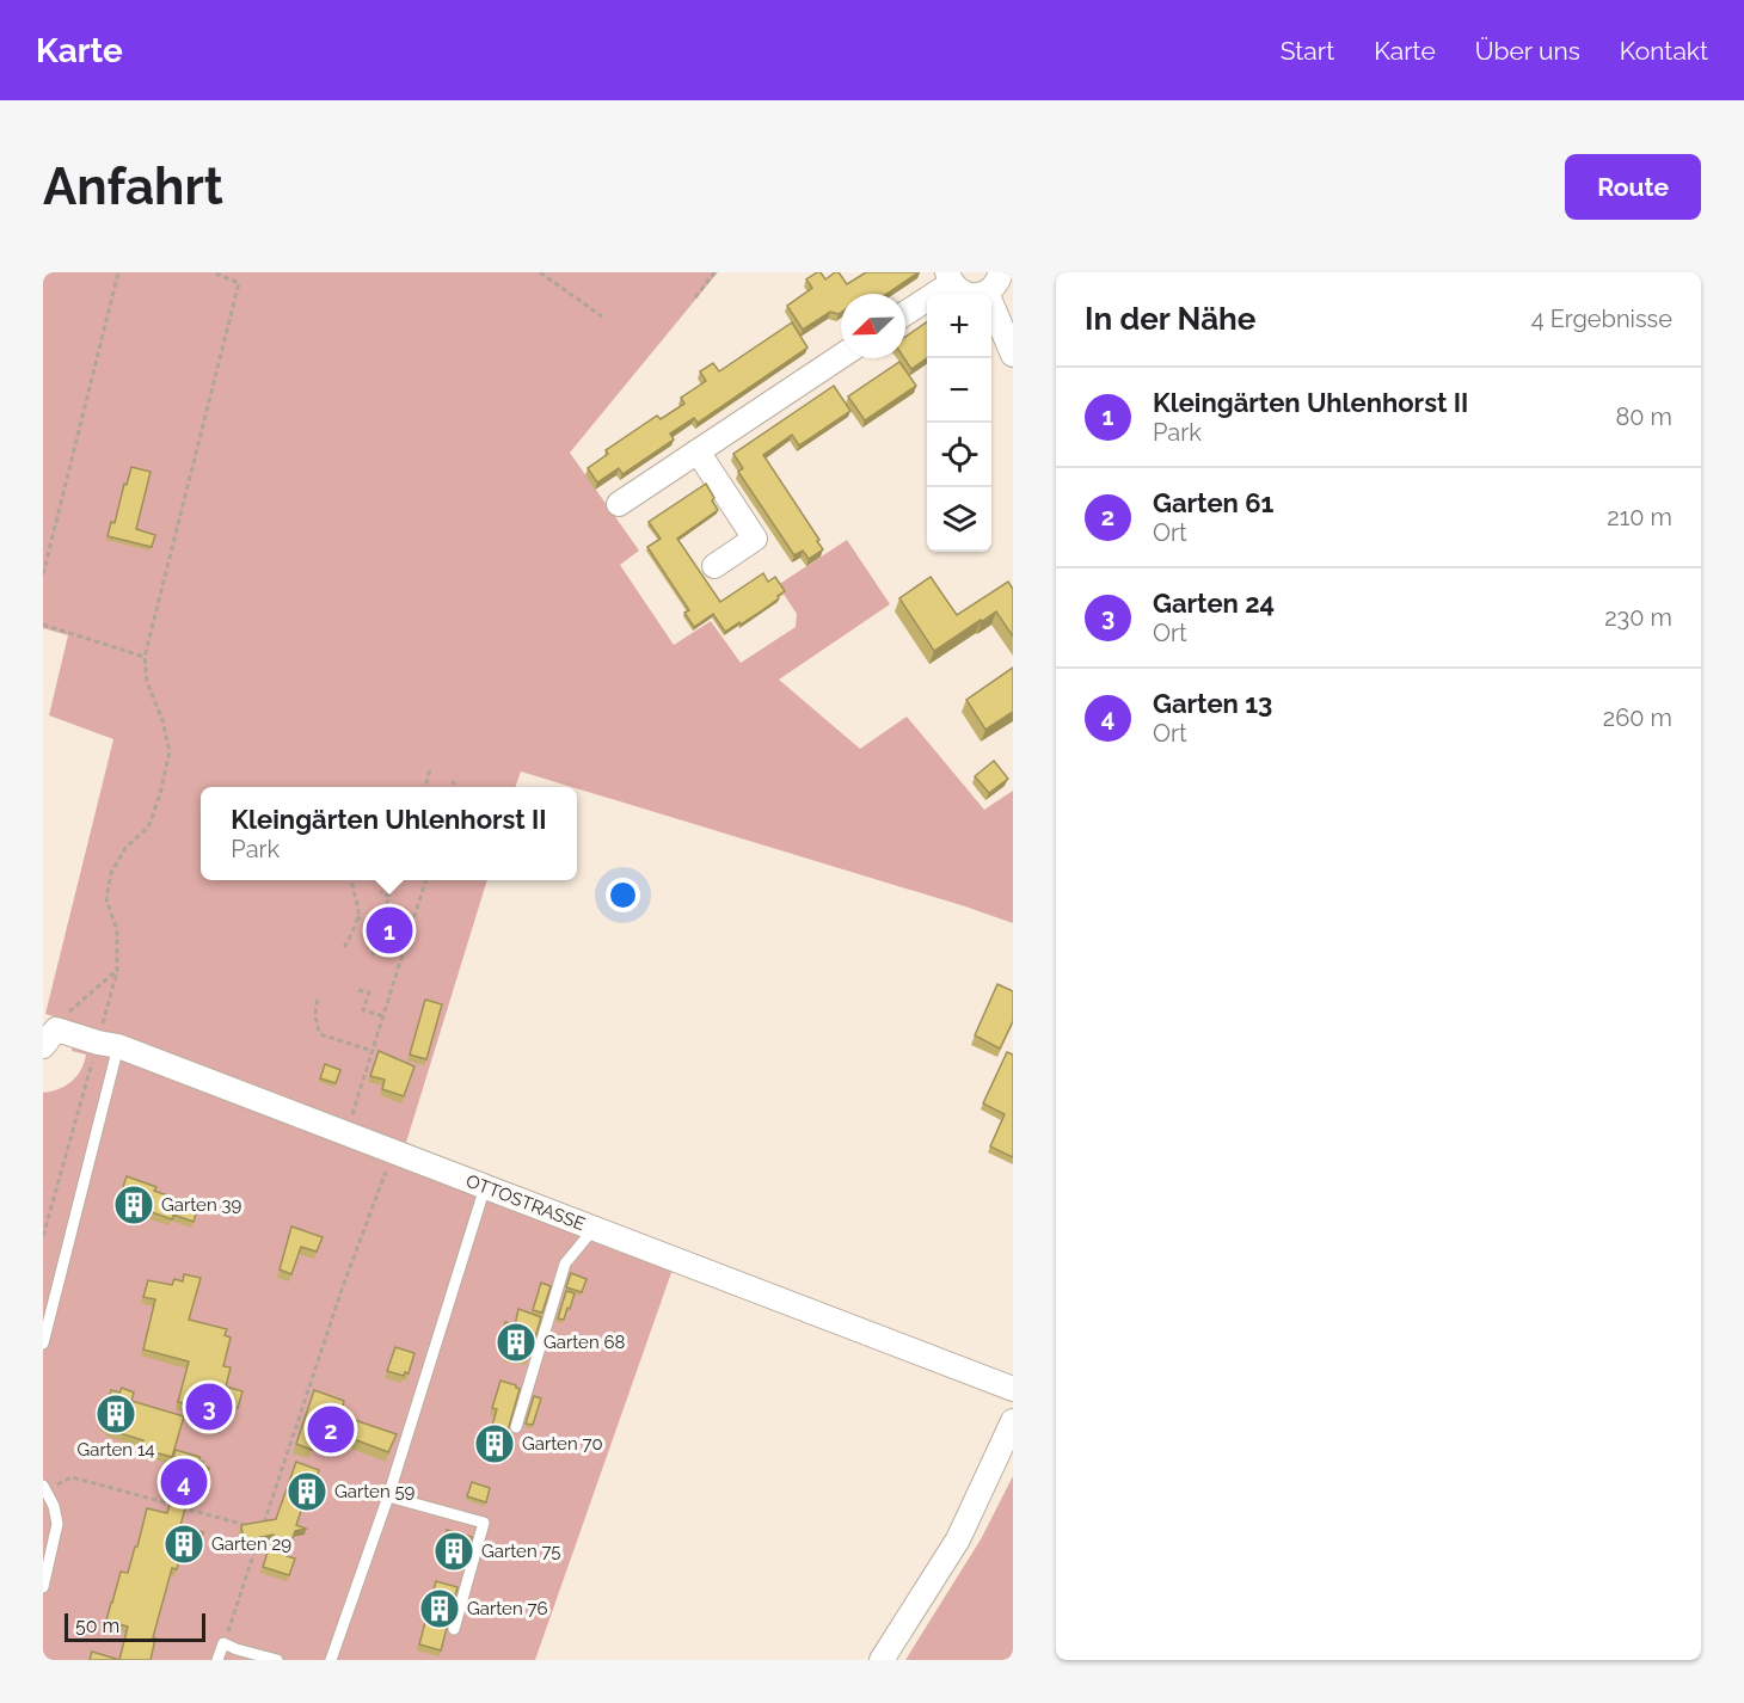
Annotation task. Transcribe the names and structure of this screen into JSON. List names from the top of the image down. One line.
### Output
{"streets":{"street":["OTTOSTRASSE"]},"places":{"building":["Garten 39","Garten 68","Garten 14","Garten 70","Garten 59","Garten 29","Garten 75","Garten 76"]},"scale_bar":"50 m","north":"bottom left","page":{"header":"Karte","nav":["Start","Karte","Über uns","Kontakt"],"buttons":"Route","title":"Anfahrt","heading":["In der Nähe","4 Ergebnisse"],"map_buttons":["+","−"],"list":[{"mark":"1","name":"Kleingärten Uhlenhorst II","note":"Park","value":"80 m"},{"mark":"2","name":"Garten 61","note":"Ort","value":"210 m"},{"mark":"3","name":"Garten 24","note":"Ort","value":"230 m"},{"mark":"4","name":"Garten 13","note":"Ort","value":"260 m"}],"popup":["Kleingärten Uhlenhorst II","Park"],"pins":["1","3","2","4"],"scale":"50 m"}}
